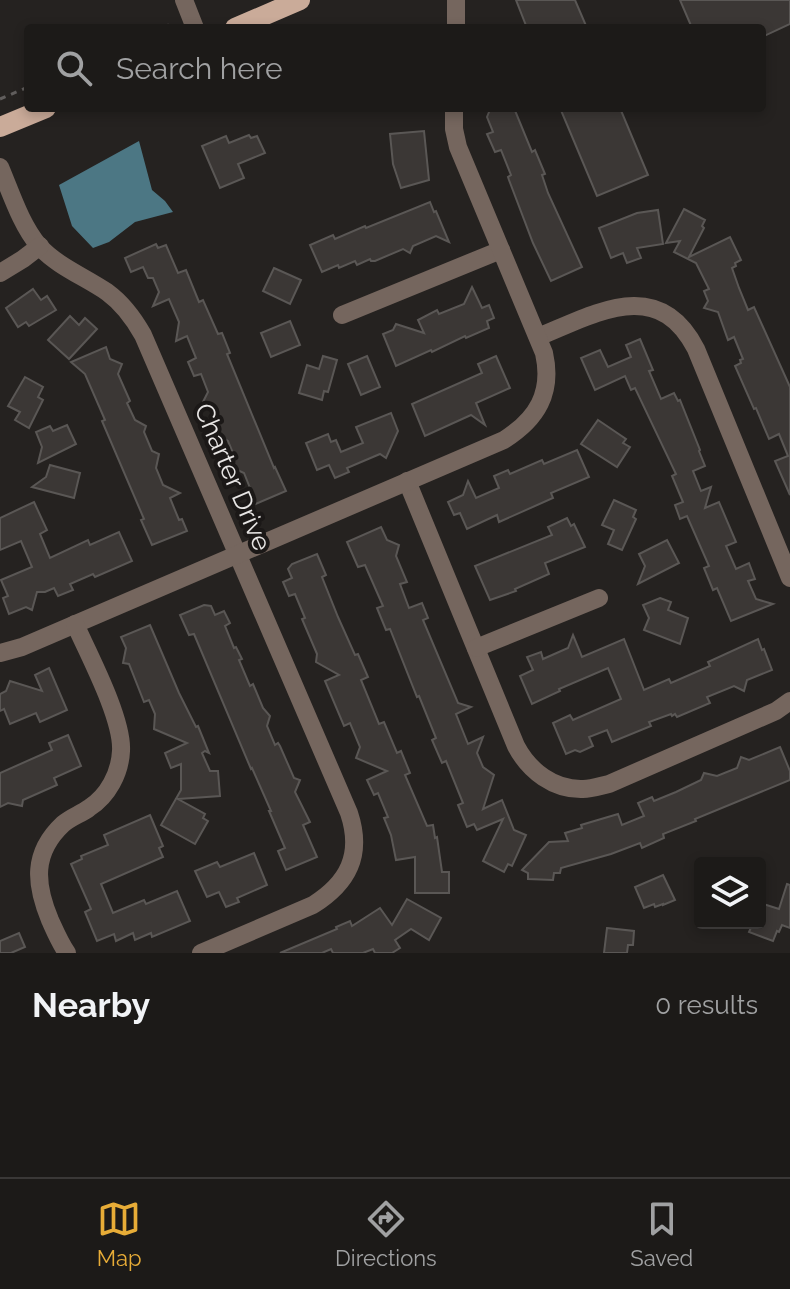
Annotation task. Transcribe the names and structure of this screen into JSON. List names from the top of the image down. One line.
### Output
{"streets":{"street":["Charter Drive"]},"page":{"search":"Search here","heading":["Nearby","0 results"],"nav":["Map","Directions","Saved"]}}
